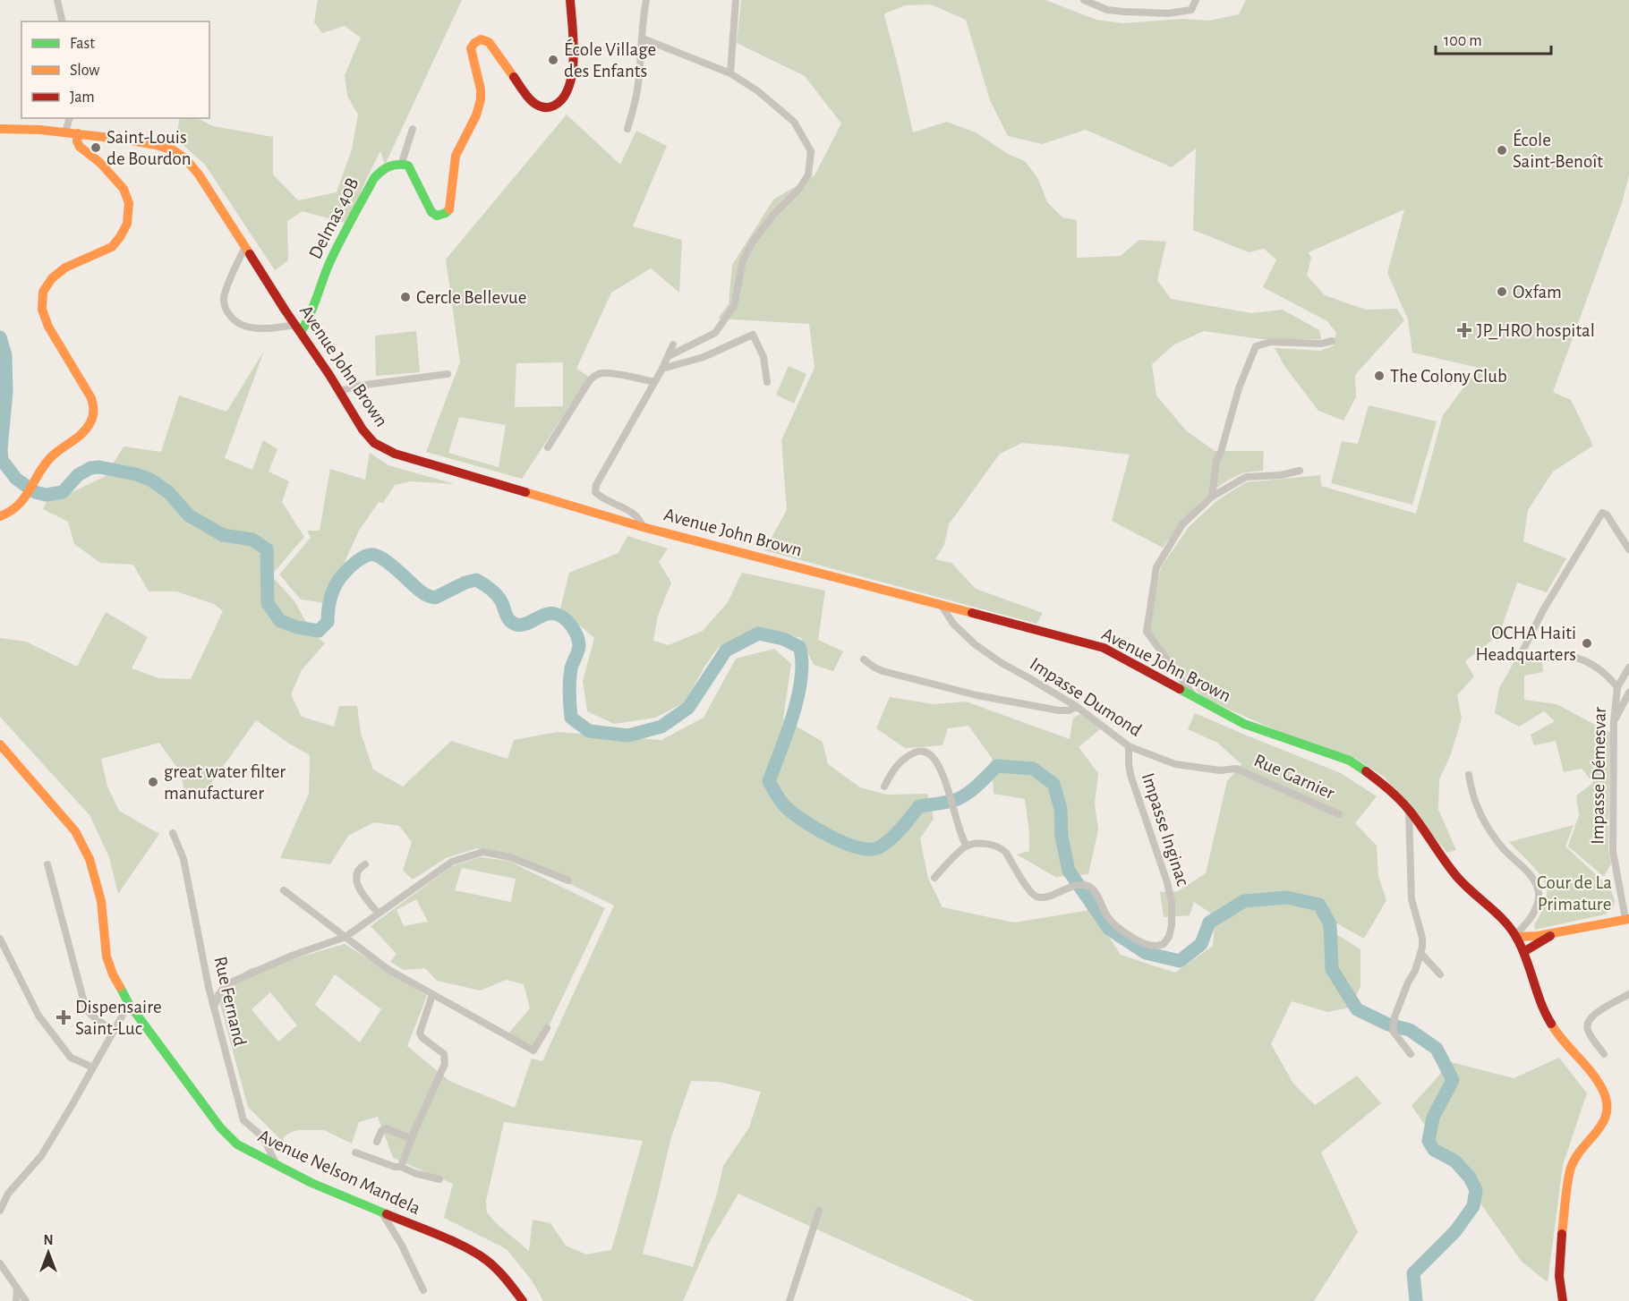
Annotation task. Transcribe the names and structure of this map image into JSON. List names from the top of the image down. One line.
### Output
{"streets":{"main road":["Delmas 40B","Avenue John Brown","Avenue Nelson Mandela"],"street":["Impasse Dumond","Impasse Démesvar","Rue Garnier","Impasse Inginac","Rue Fernand"]},"crossings":[["Delmas 40B","Avenue John Brown"],["Avenue John Brown","Impasse Dumond"],["Impasse Dumond","Rue Garnier"],["Impasse Dumond","Impasse Inginac"],["Rue Fernand","Avenue Nelson Mandela"]],"parks":["Cour de La Primature"],"places":{"other":["École Village des Enfants","Saint-Louis de Bourdon","École Saint-Benoît","Oxfam","Cercle Bellevue","The Colony Club","OCHA Haiti Headquarters","great water filter manufacturer"],"health":["JP_HRO hospital","Dispensaire Saint-Luc"]},"legend":["Fast","Slow","Jam"],"scale_bar":"100 m","north":"top"}
